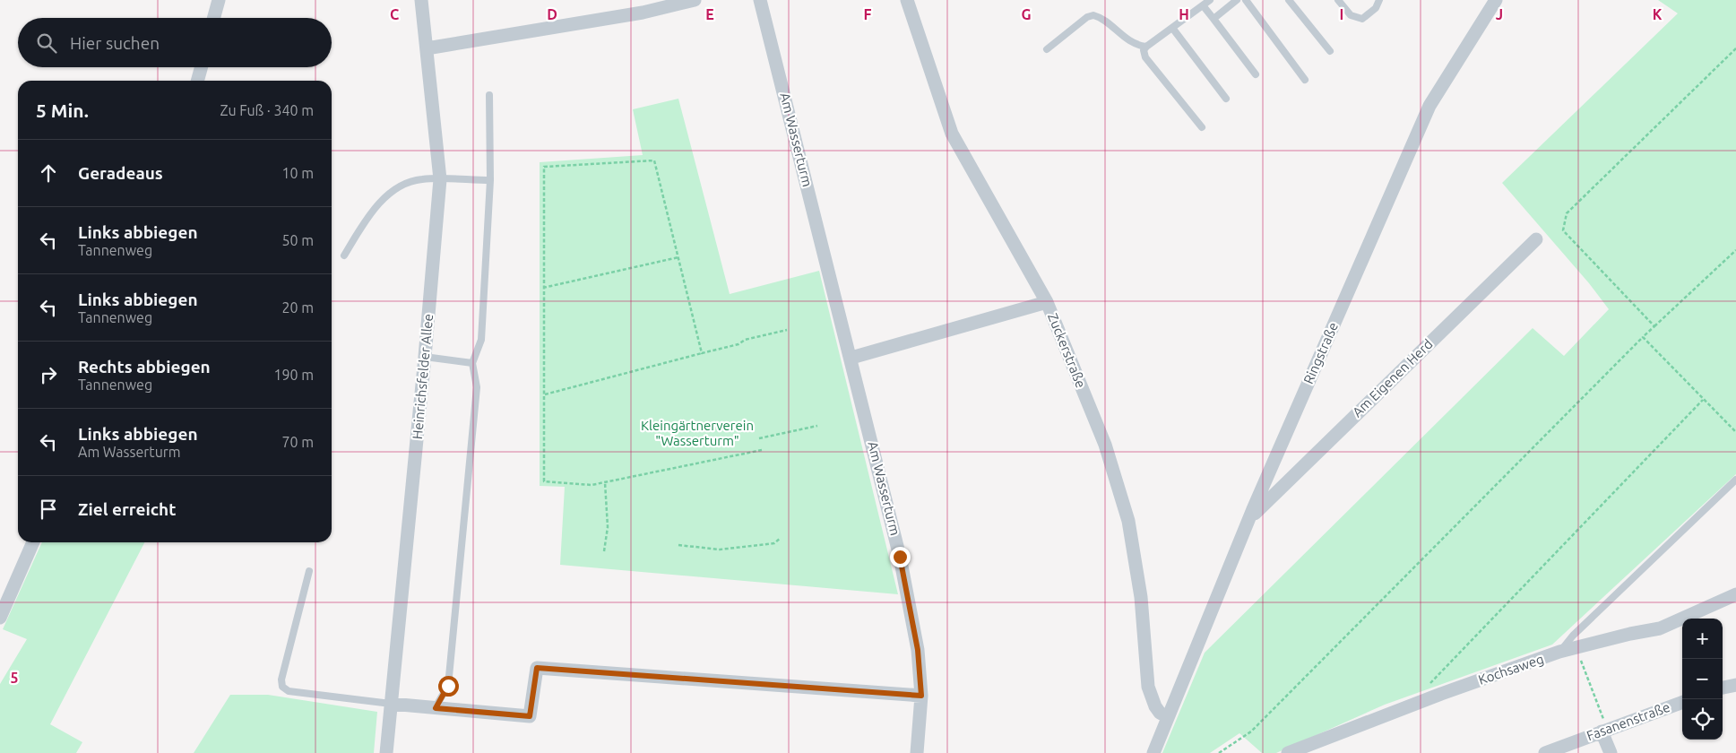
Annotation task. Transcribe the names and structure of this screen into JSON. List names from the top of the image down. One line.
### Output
{"streets":{"street":["Am Wasserturm","Zuckerstraße","Ringstraße","Heinrichsfelder Allee","Am Eigenen Herd","Kochsaweg","Fasanenstraße"]},"crossings":[["Zuckerstraße","Ringstraße"],["Ringstraße","Am Eigenen Herd"]],"parks":["Kleingärtnerverein \"Wasserturm\""],"page":{"search":"Hier suchen","heading":["5 Min.","Zu Fuß · 340 m"],"list":[["Geradeaus","10 m"],["Links abbiegen","Tannenweg","50 m"],["Links abbiegen","Tannenweg","20 m"],["Rechts abbiegen","Tannenweg","190 m"],["Links abbiegen","Am Wasserturm","70 m"],"Ziel erreicht"],"map_buttons":["+","−"]},"grid":{"columns":["C","D","E","F","G","H","I","J","K"],"rows":["5"]}}
